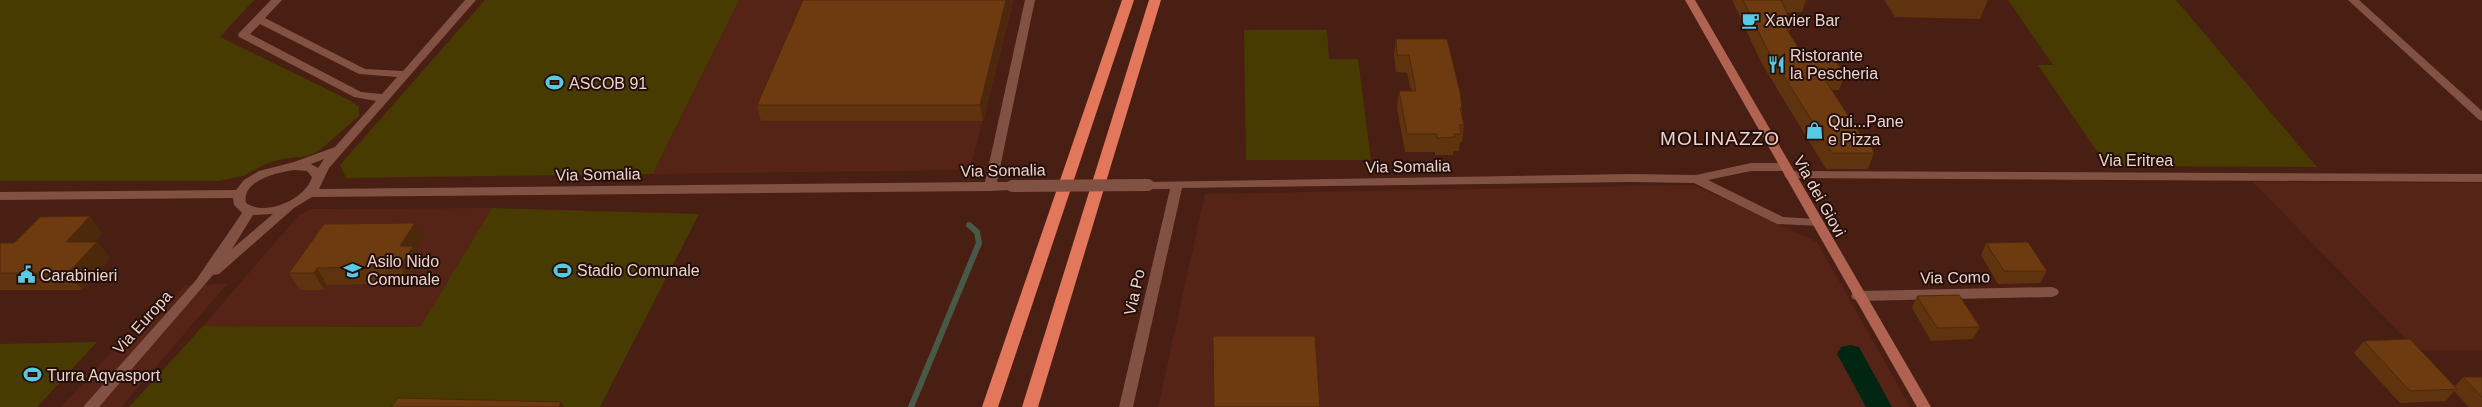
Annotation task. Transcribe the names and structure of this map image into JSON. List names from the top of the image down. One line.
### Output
{"streets":{"main road":["Via dei Giovi"],"street":["Via Eritrea","Via Somalia","Via Como","Via Po","Via Europa"]},"crossings":[["Via Eritrea","Via Somalia"],["Via Eritrea","Via dei Giovi"],["Via Somalia","Via dei Giovi"],["Via Somalia","Via Po"],["Via Somalia","Via Europa"],["Via dei Giovi","Via Como"]],"districts":["MOLINAZZO"],"places":{"cafe":["Xavier Bar"],"restaurant":["Ristorante la Pescheria"],"sports":["ASCOB 91","Stadio Comunale","Turra Aqvasport"],"shop":["Qui...Pane e Pizza"],"school or university":["Asilo Nido Comunale"],"public building":["Carabinieri"]}}
